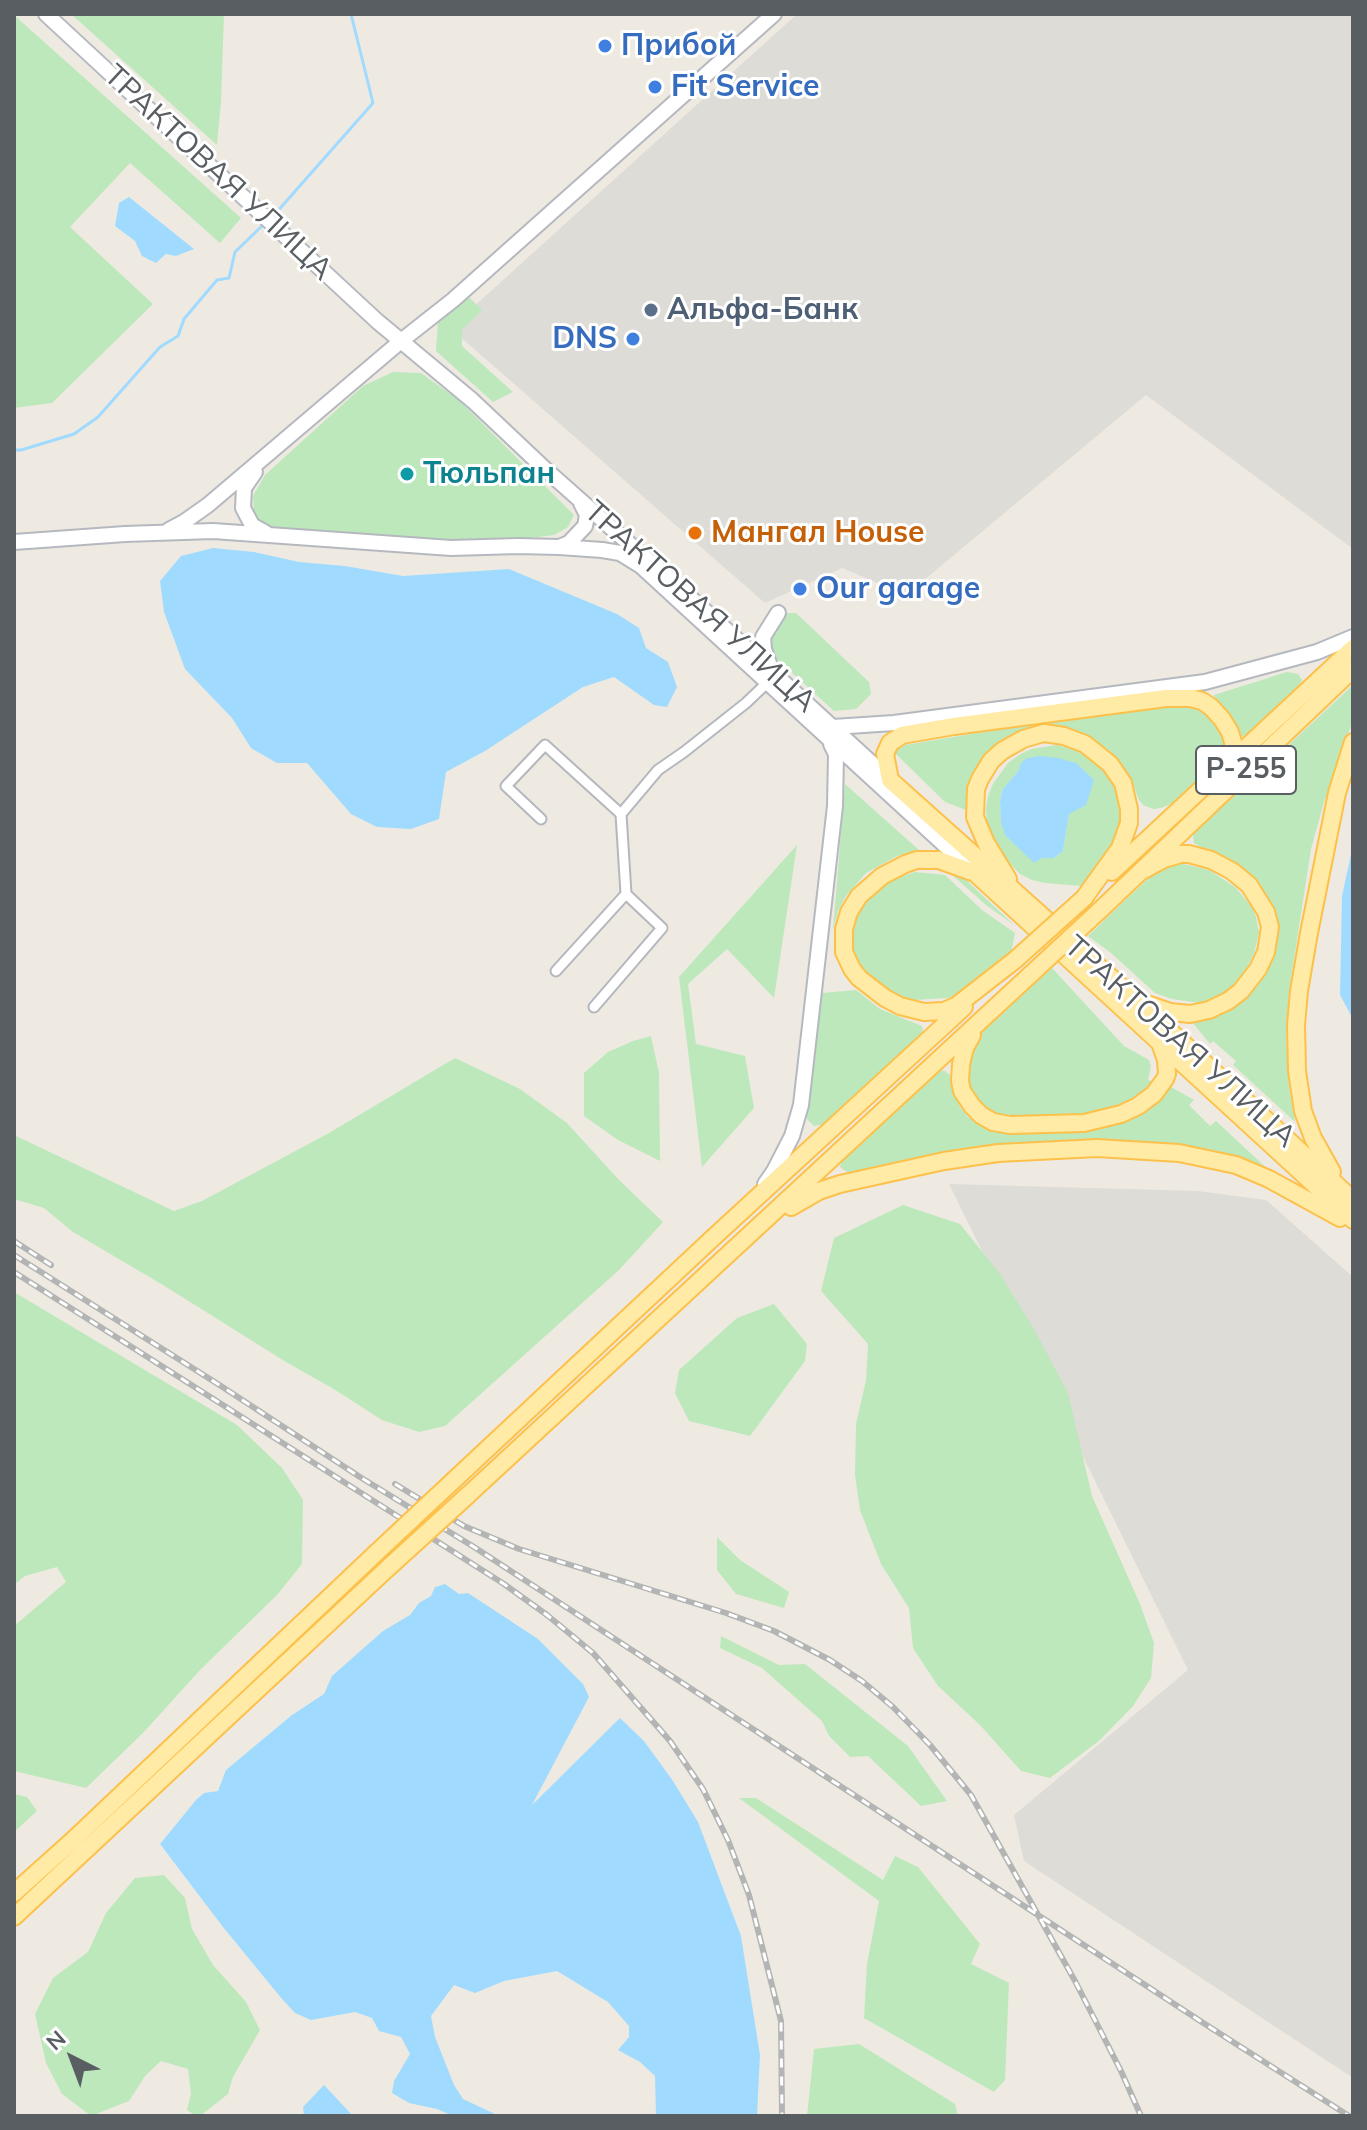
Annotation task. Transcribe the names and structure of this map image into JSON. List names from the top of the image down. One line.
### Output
{"streets":{"main road":["ТРАКТОВАЯ УЛИЦА","Р-255"]},"places":["Прибой","Fit Service","Альфа-Банк","DNS","Тюльпан","Мангал House","Our garage"],"north":"top left"}
